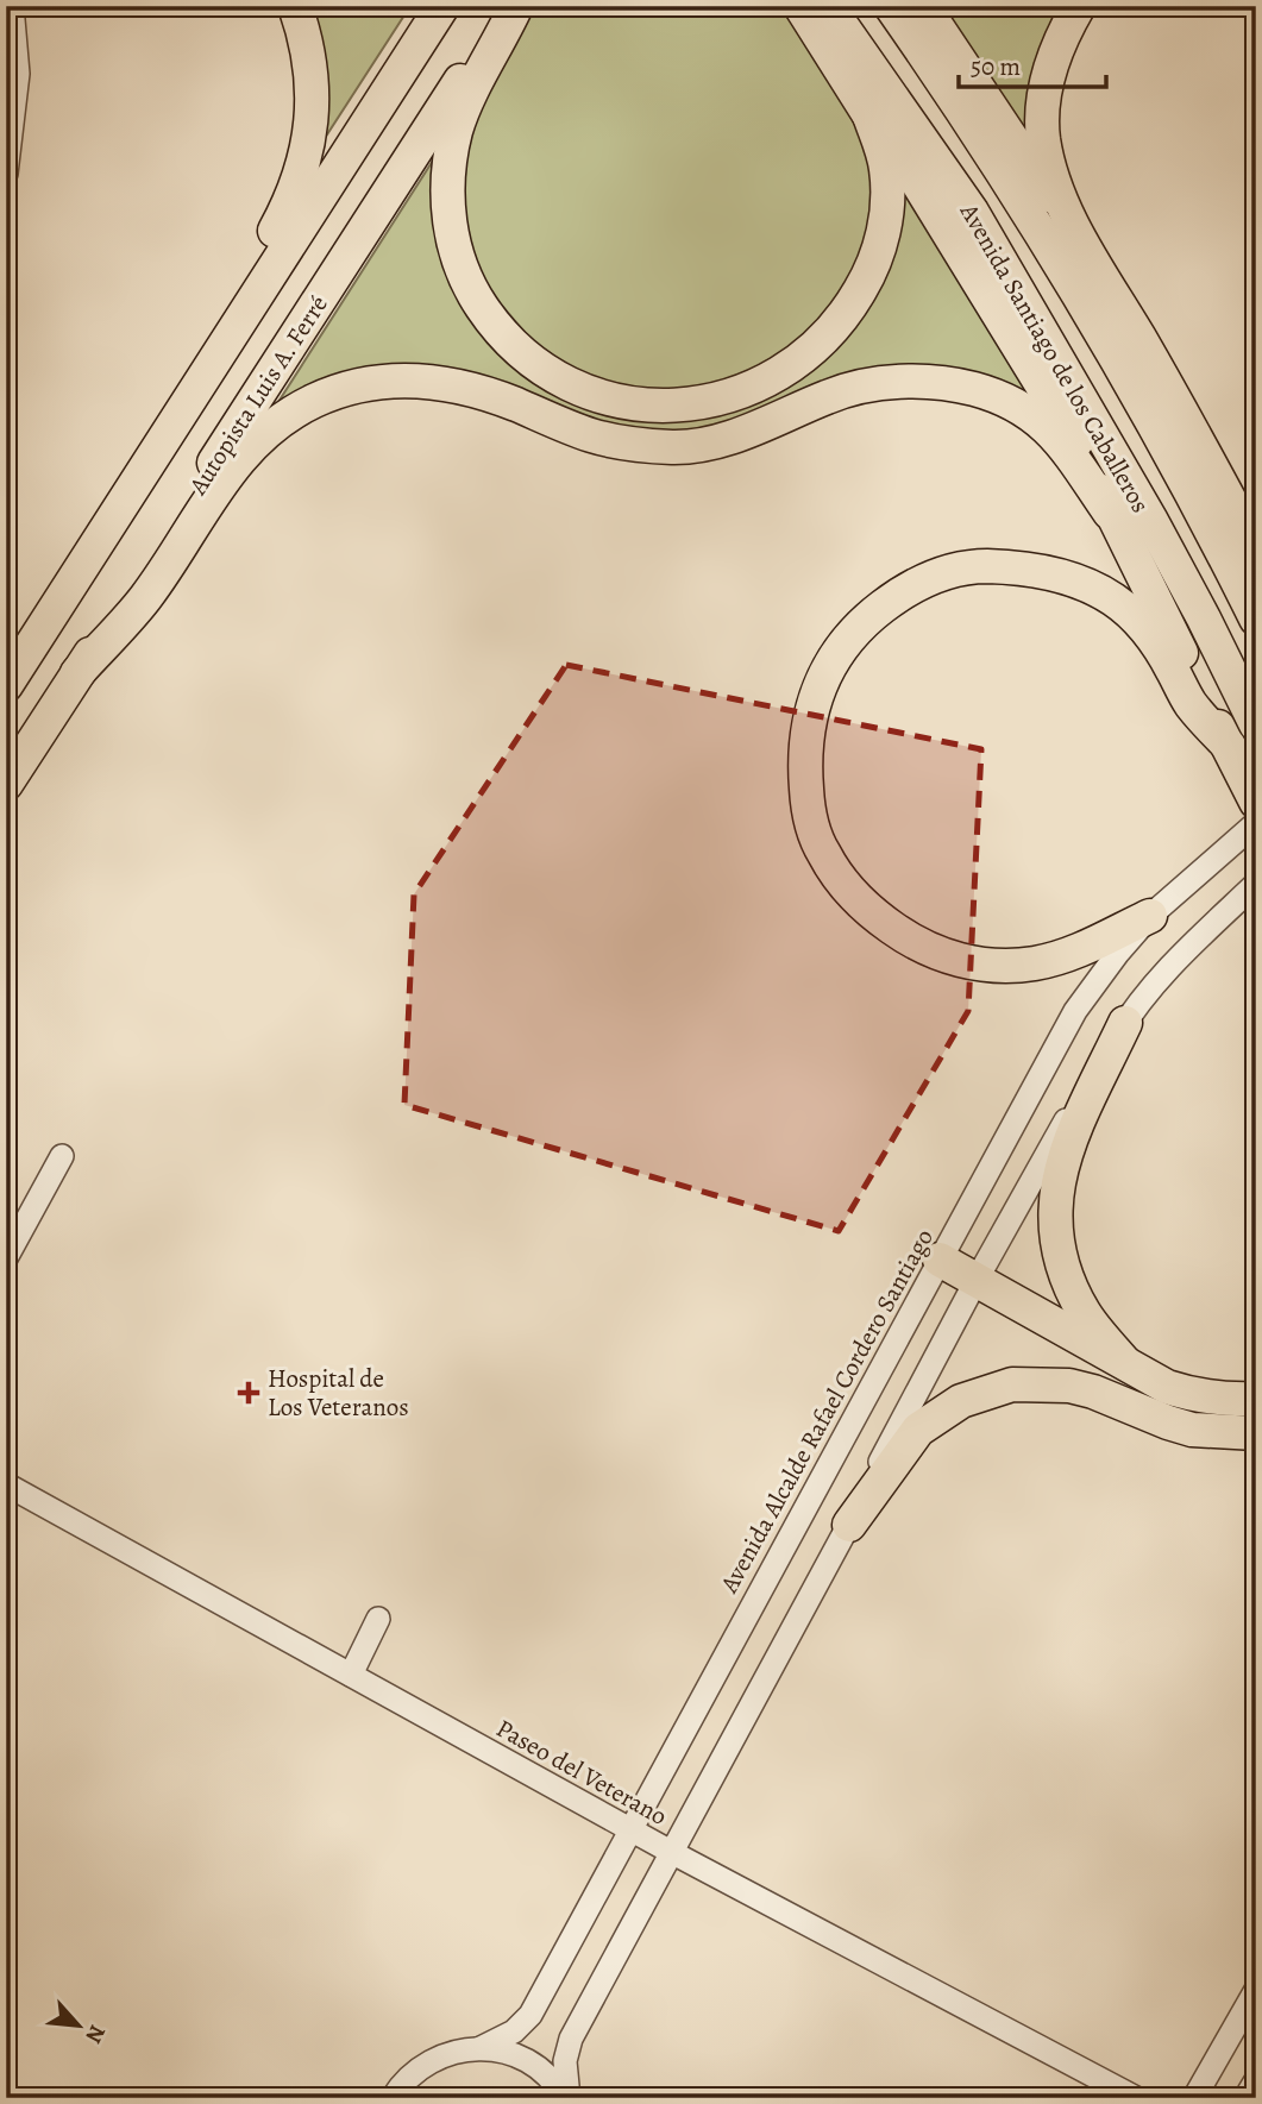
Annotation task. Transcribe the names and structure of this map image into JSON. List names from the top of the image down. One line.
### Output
{"streets":{"highway":["Avenida Santiago de los Caballeros","Autopista Luis A. Ferré"],"street":["Avenida Alcalde Rafael Cordero Santiago","Paseo del Veterano"]},"crossings":[["Avenida Alcalde Rafael Cordero Santiago","Paseo del Veterano"]],"places":{"health":["Hospital de Los Veteranos"]},"scale_bar":"50 m","north":"bottom right"}
